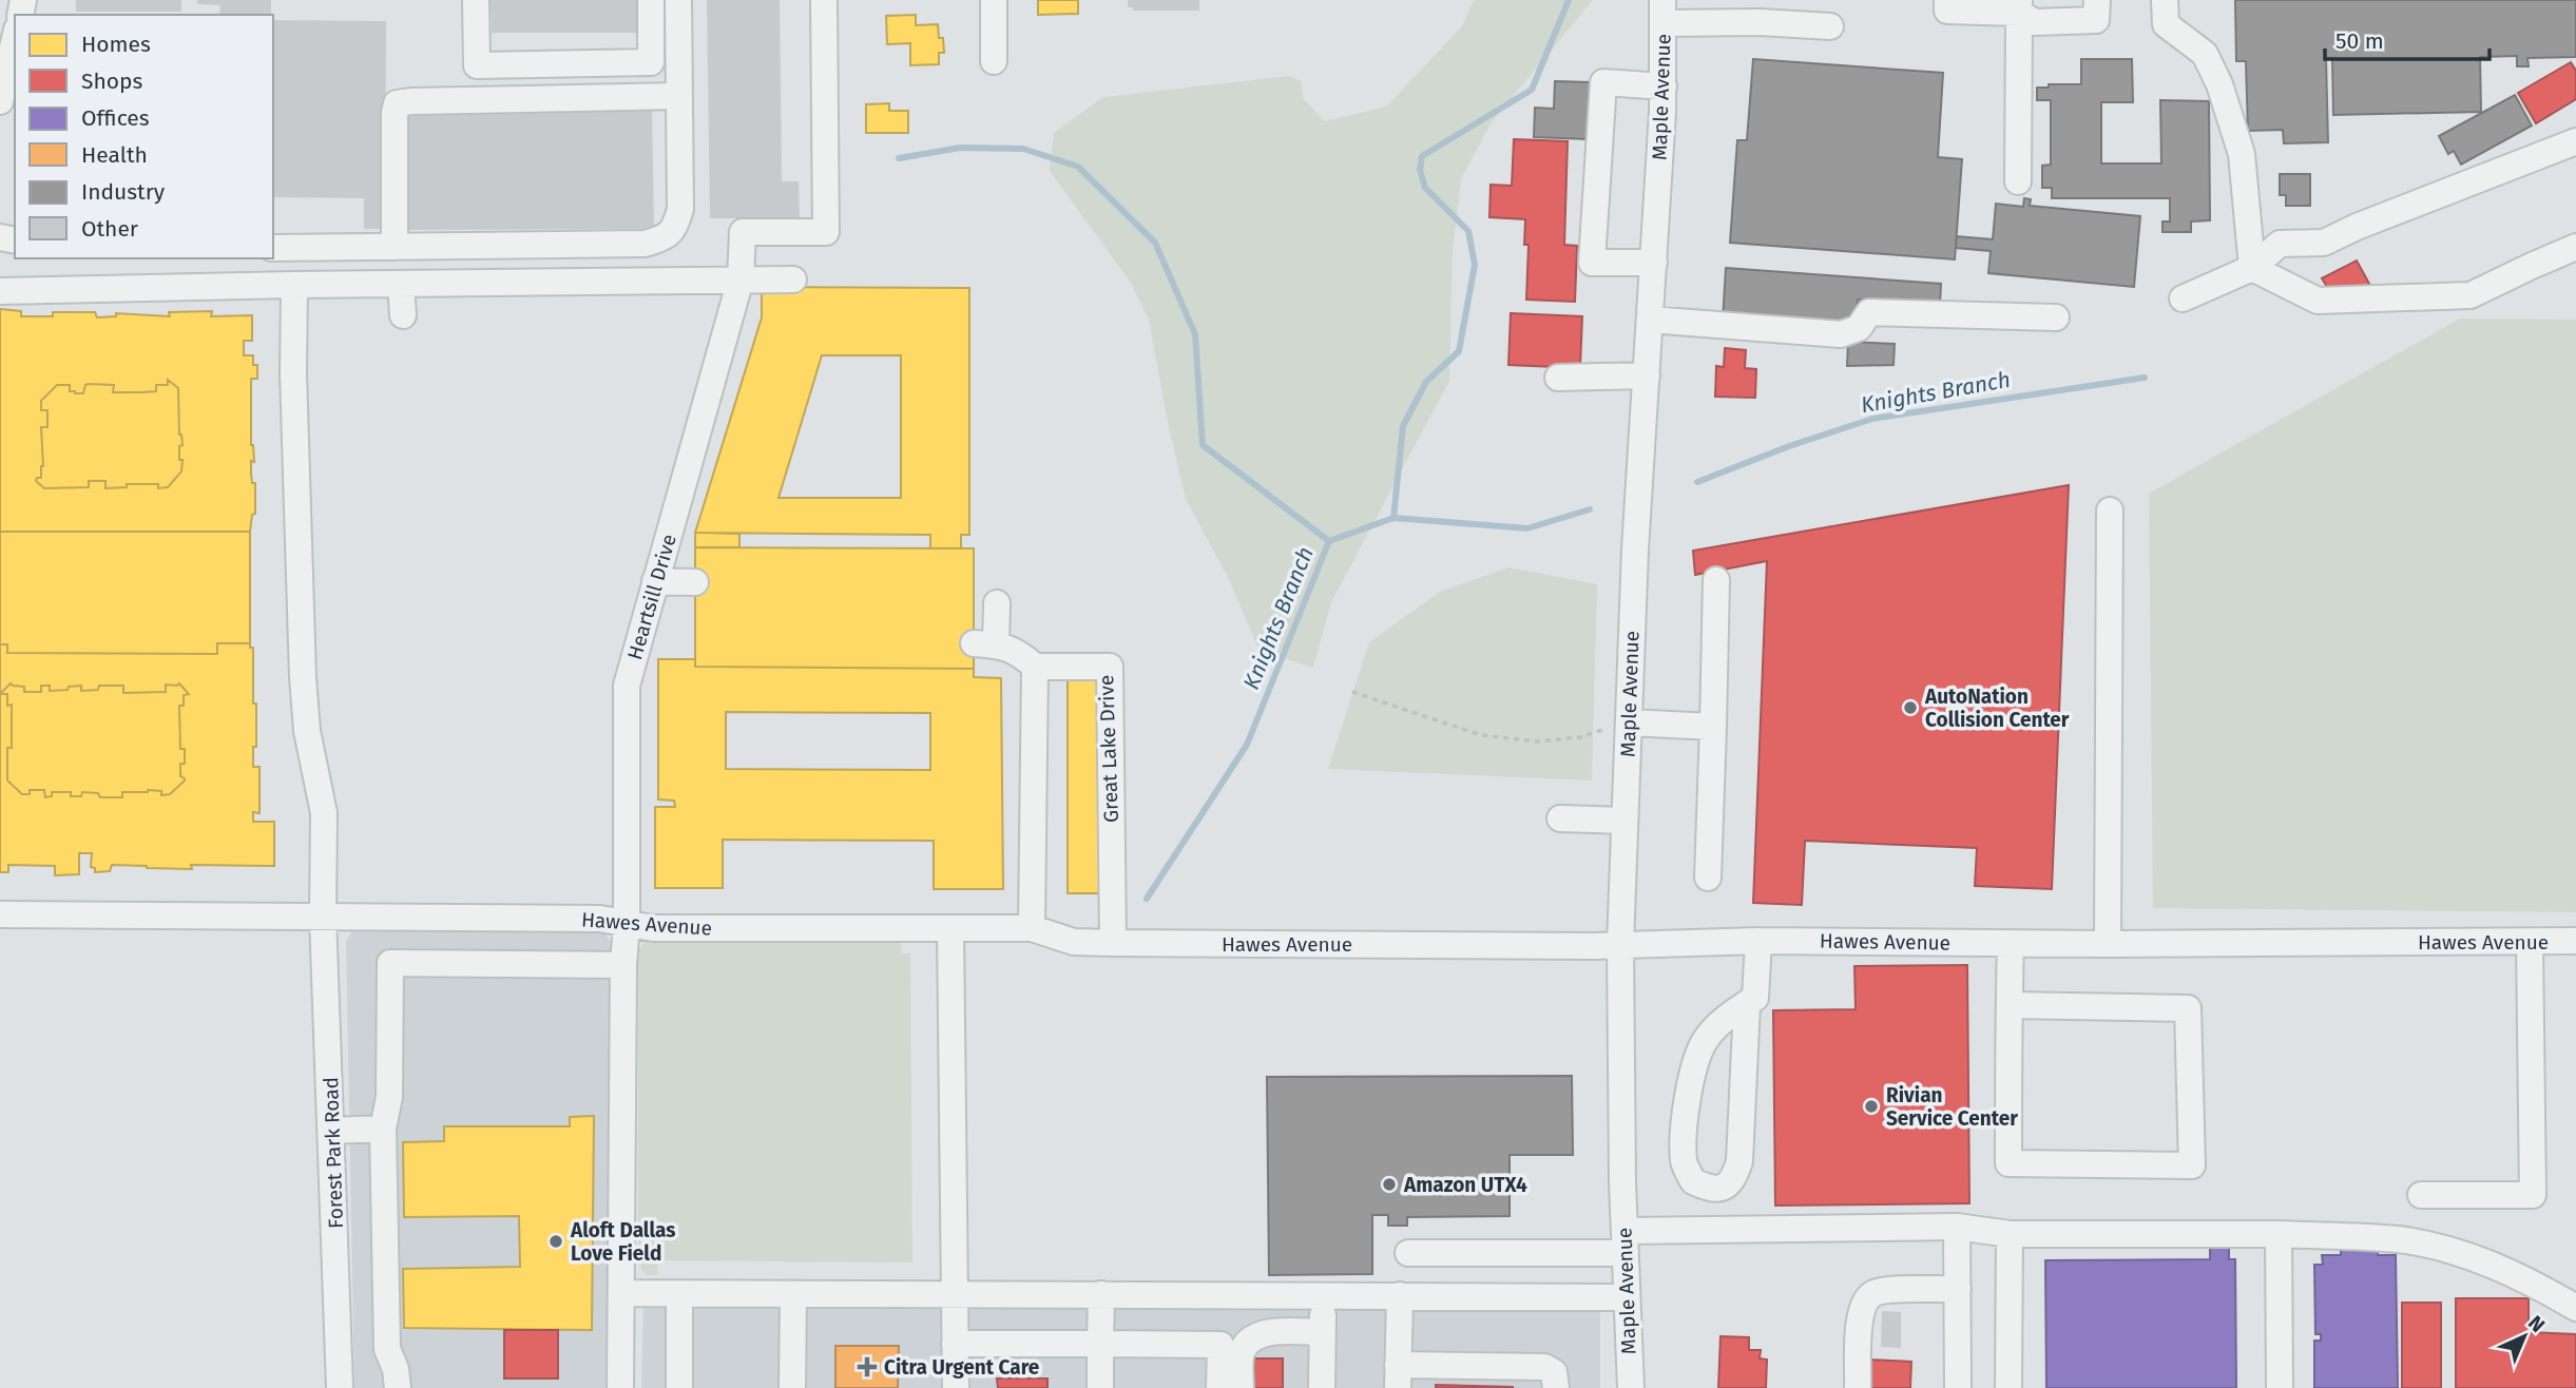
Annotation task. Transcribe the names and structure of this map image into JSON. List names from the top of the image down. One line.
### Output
{"streets":{"street":["Maple Avenue","Heartsill Drive","Great Lake Drive","Hawes Avenue","Forest Park Road"]},"crossings":[["Maple Avenue","Hawes Avenue"],["Heartsill Drive","Hawes Avenue"],["Great Lake Drive","Hawes Avenue"],["Hawes Avenue","Forest Park Road"]],"water":["Knights Branch"],"places":{"other":["AutoNation Collision Center","Rivian Service Center","Amazon UTX4","Aloft Dallas Love Field"],"health":["Citra Urgent Care"]},"legend":["Homes","Shops","Offices","Health","Industry","Other"],"scale_bar":"50 m","north":"top right"}
